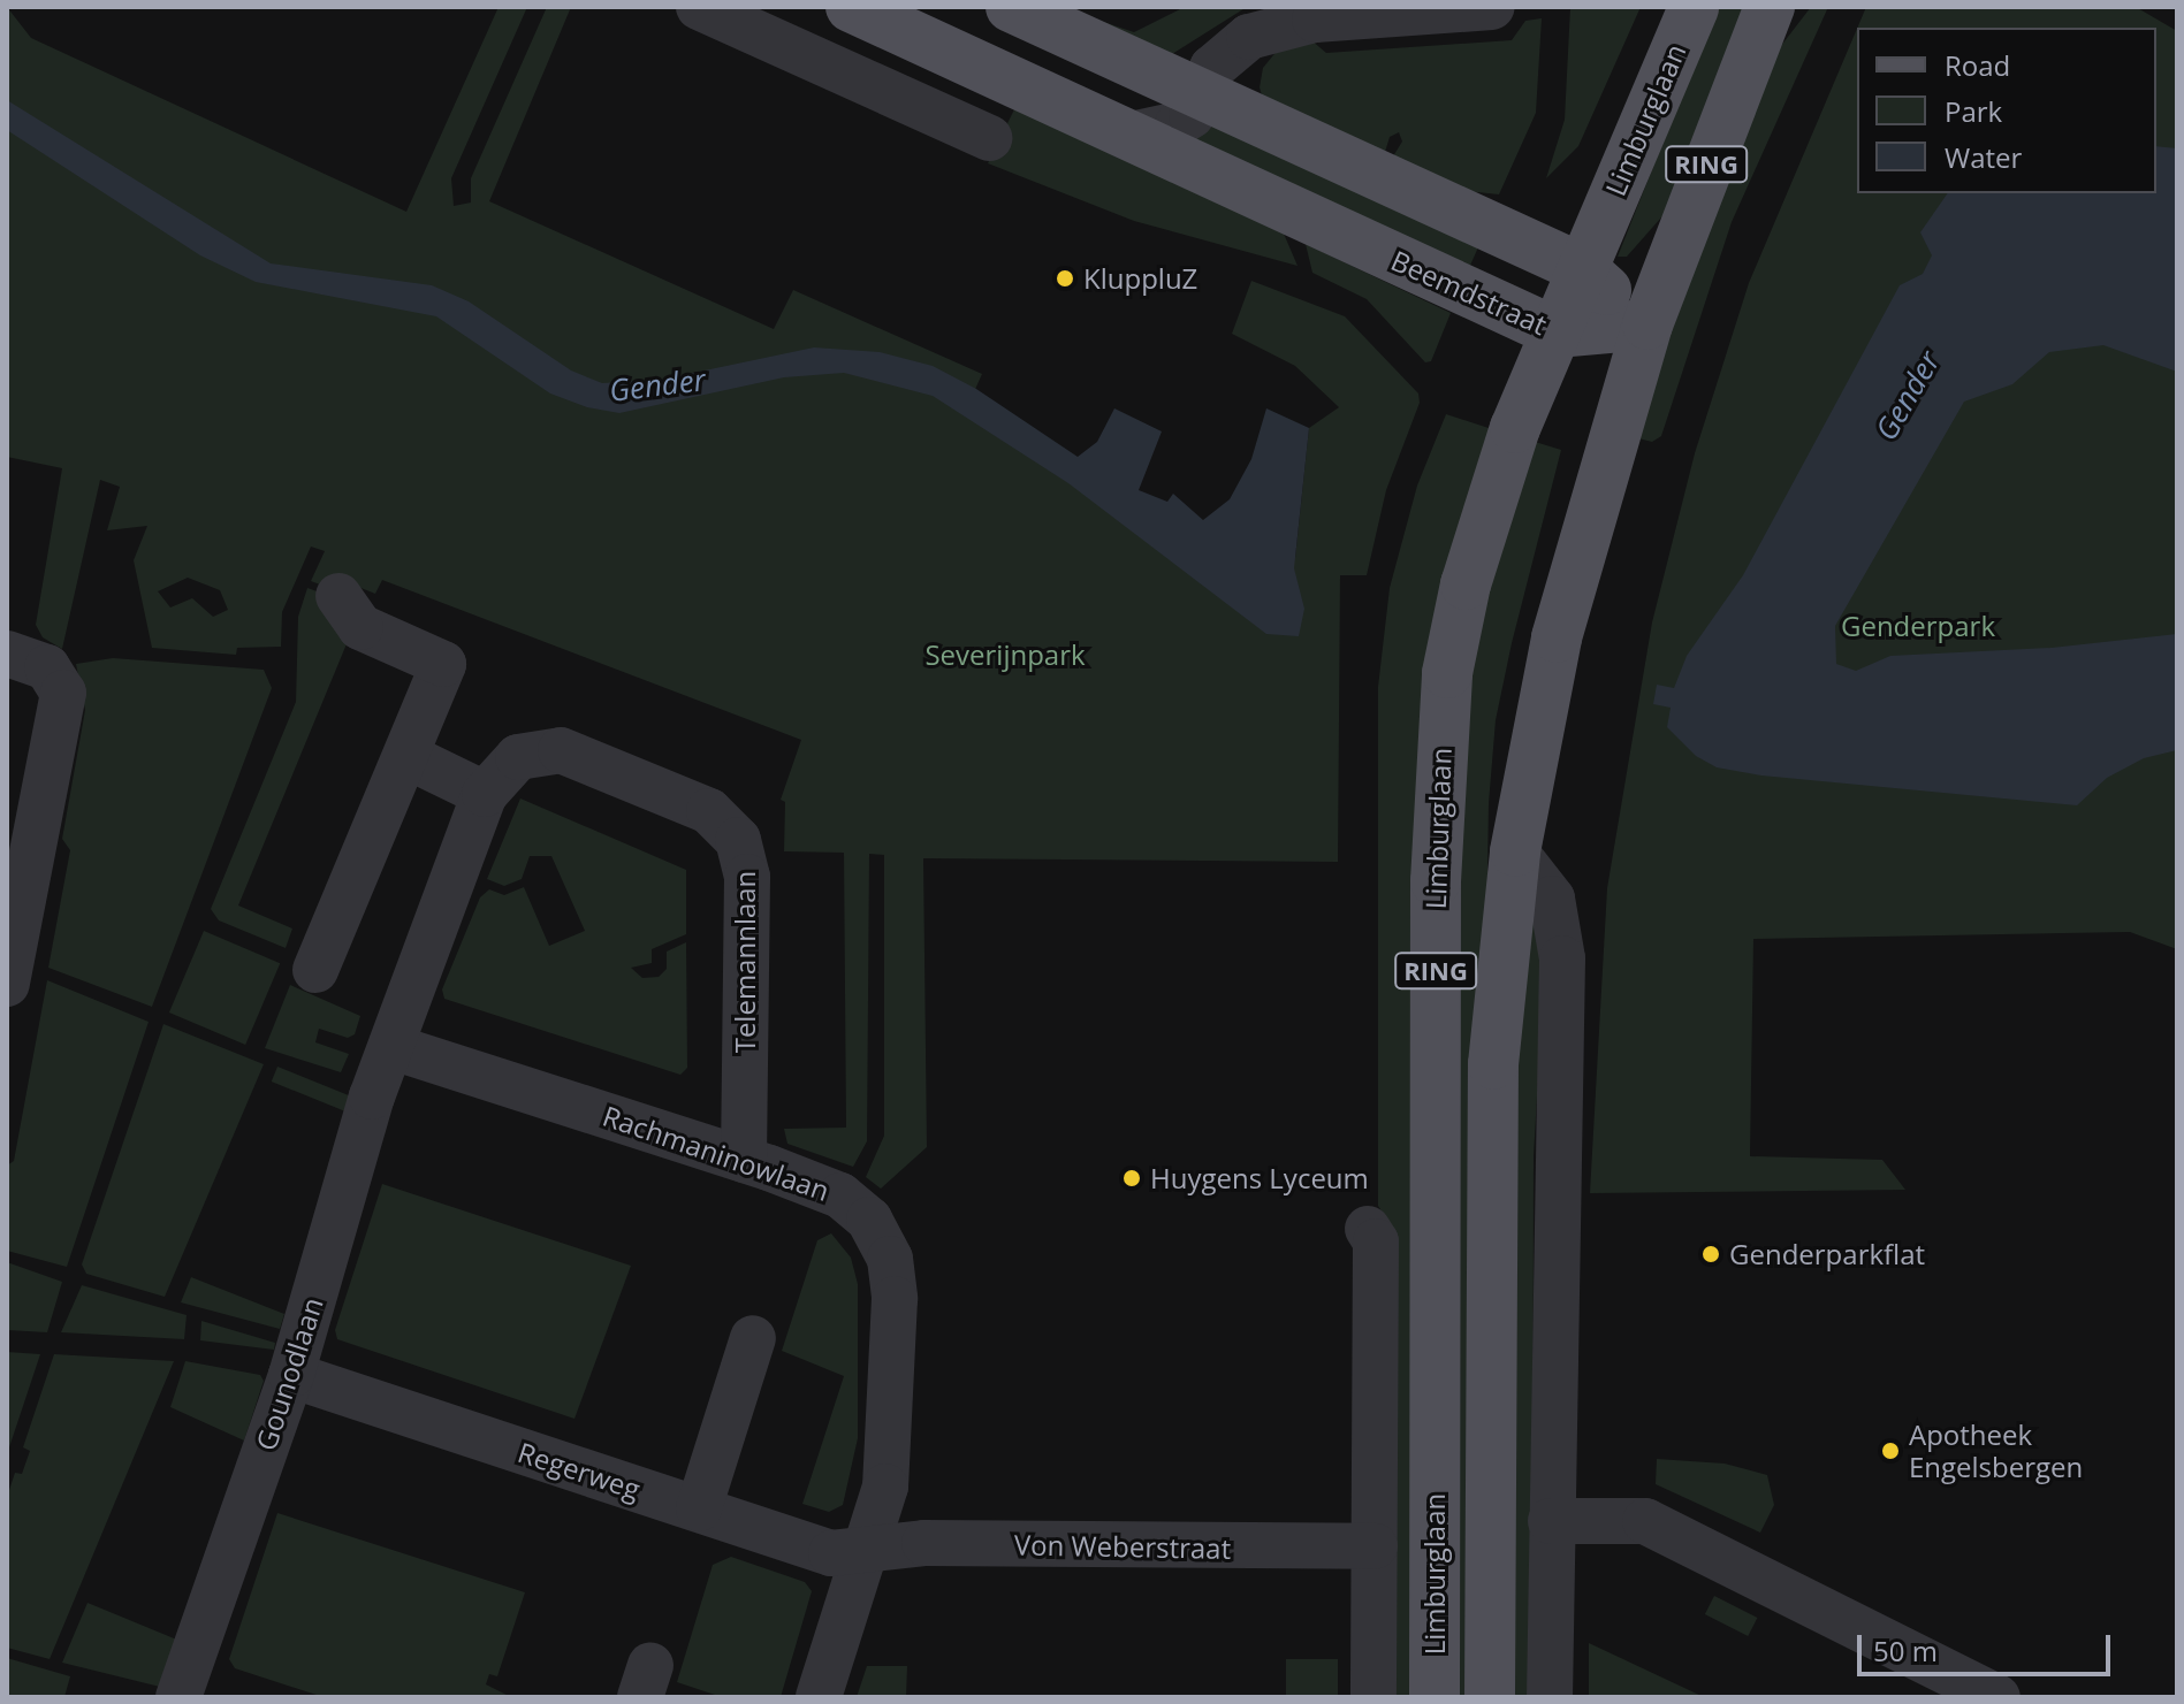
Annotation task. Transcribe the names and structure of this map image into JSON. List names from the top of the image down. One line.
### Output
{"streets":{"main road":["Limburglaan","RING","Beemdstraat"],"street":["Telemannlaan","Rachmaninowlaan","Gounodlaan","Regerweg","Von Weberstraat"]},"crossings":[["Limburglaan","Beemdstraat"],["Telemannlaan","Rachmaninowlaan"],["Telemannlaan","Gounodlaan"],["Rachmaninowlaan","Gounodlaan"],["Rachmaninowlaan","Regerweg"],["Rachmaninowlaan","Von Weberstraat"],["Gounodlaan","Regerweg"],["Regerweg","Von Weberstraat"]],"water":["Gender"],"parks":["Genderpark","Severijnpark"],"places":["KluppluZ","Huygens Lyceum","Genderparkflat","Apotheek Engelsbergen"],"legend":["Road","Park","Water"],"scale_bar":"50 m"}
